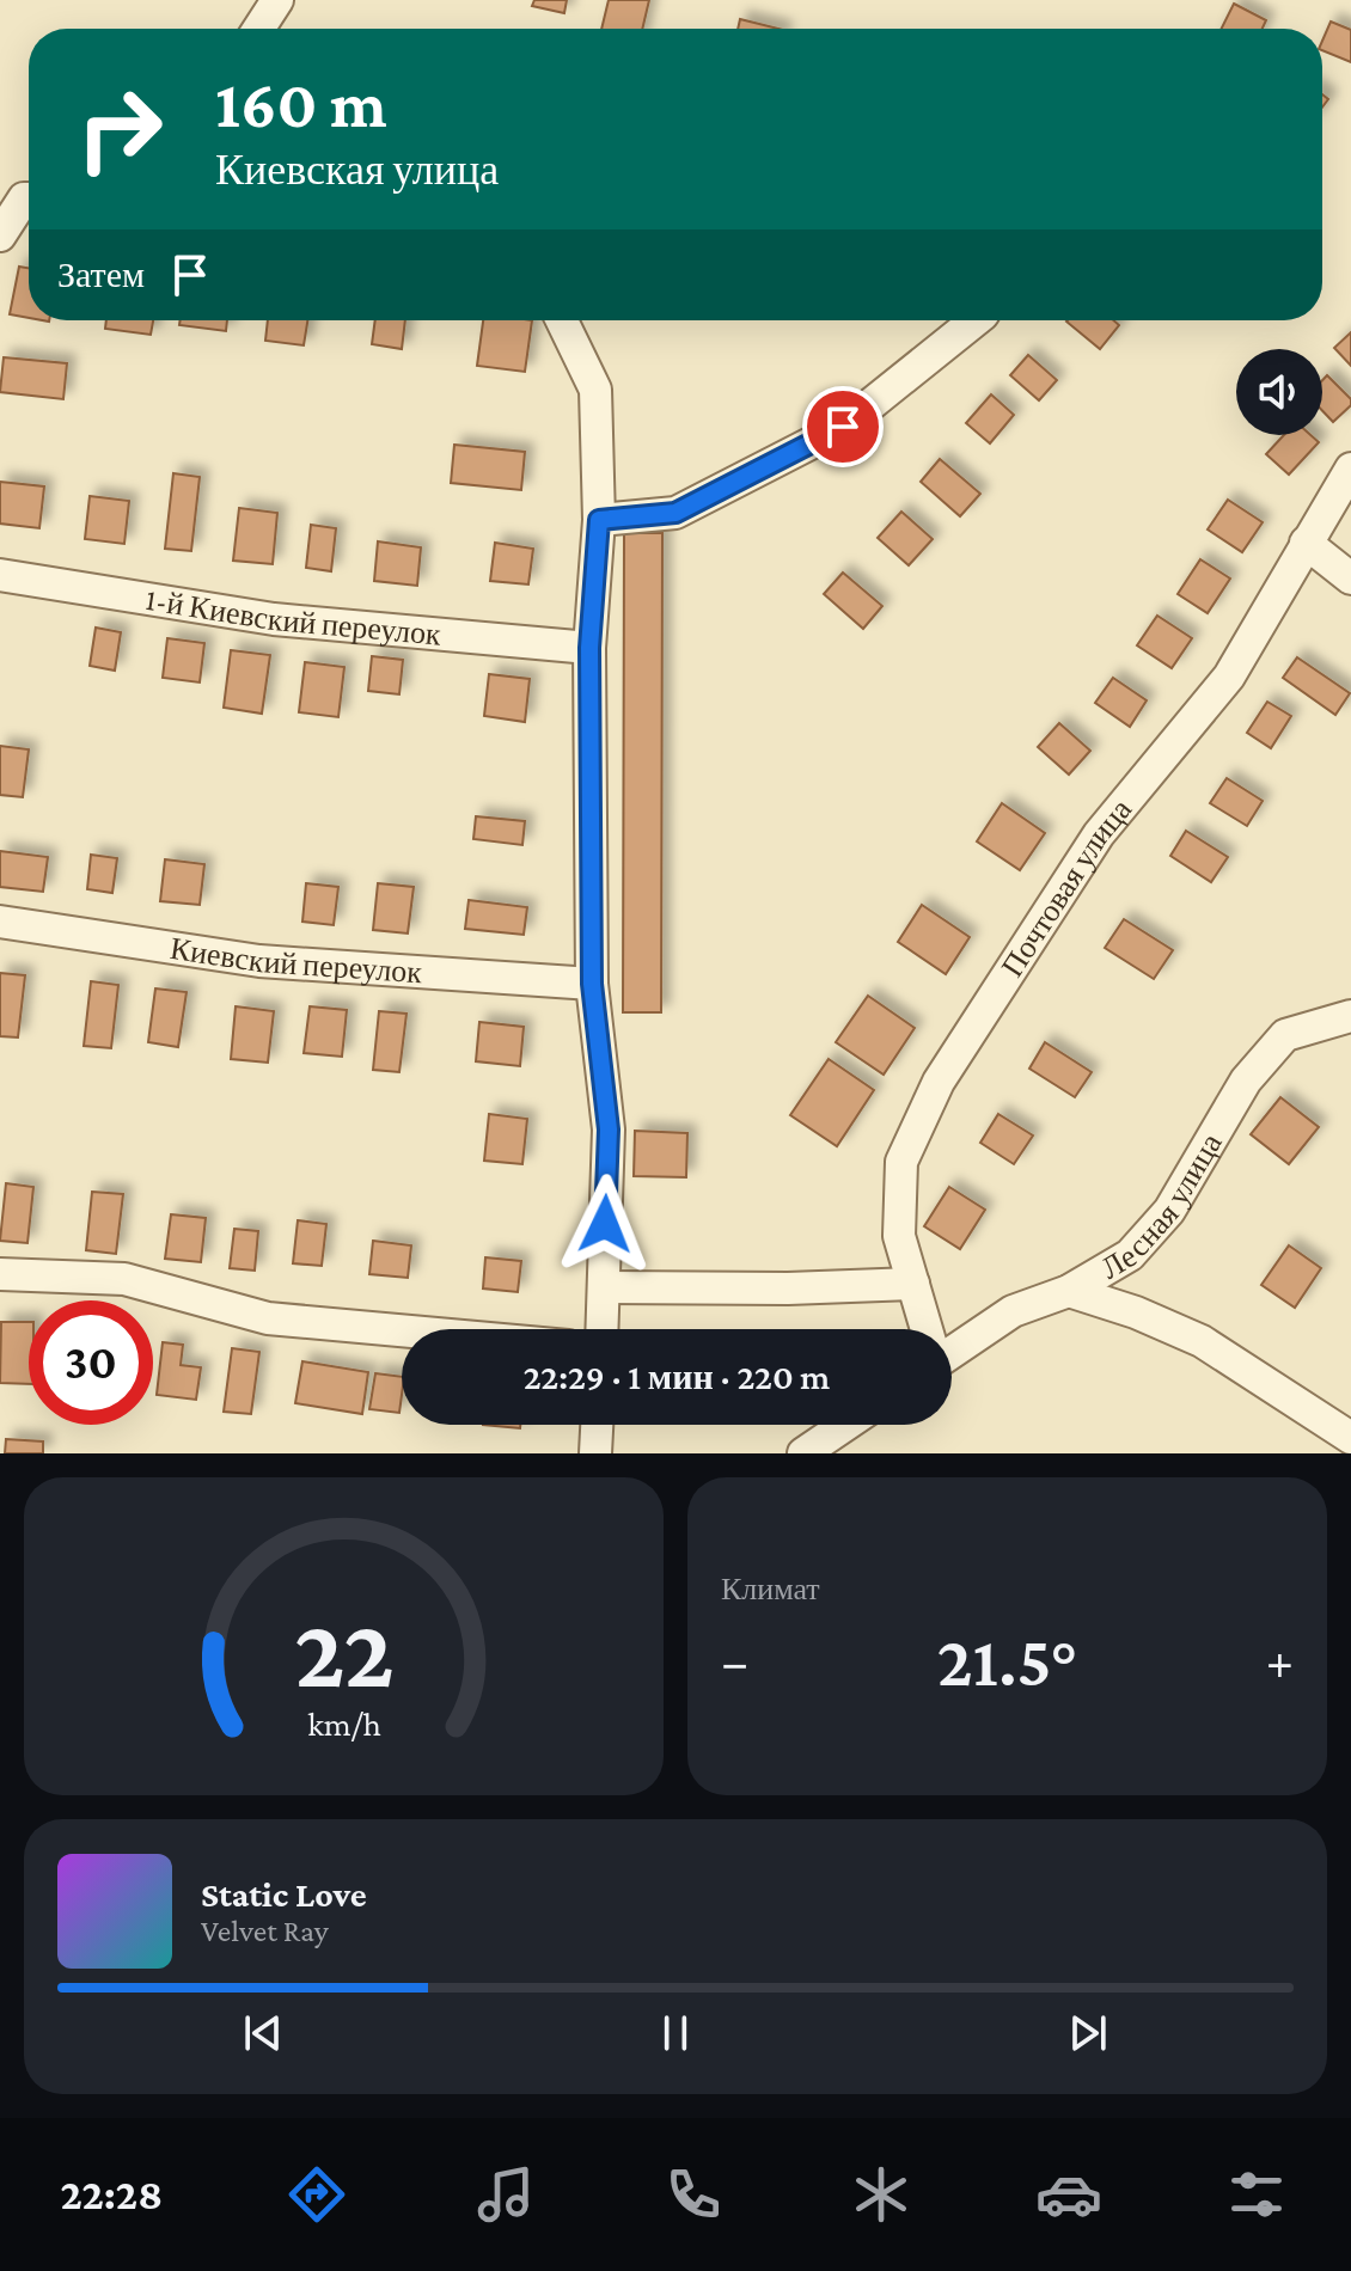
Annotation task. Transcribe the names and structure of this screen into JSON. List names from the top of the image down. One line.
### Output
{"streets":{"street":["1-й Киевский переулок","Почтовая улица","Киевский переулок","Лесная улица"]},"page":{"turn":["160 m","Киевская улица"],"then":"Затем","limit":"30","trip":"22:29 · 1 мин · 220 m","tile":"Климат","heat":["−","21.5°","+"],"song":["Static Love","Velvet Ray"],"tabs":"22:28","gauge":["22","km/h"]}}
